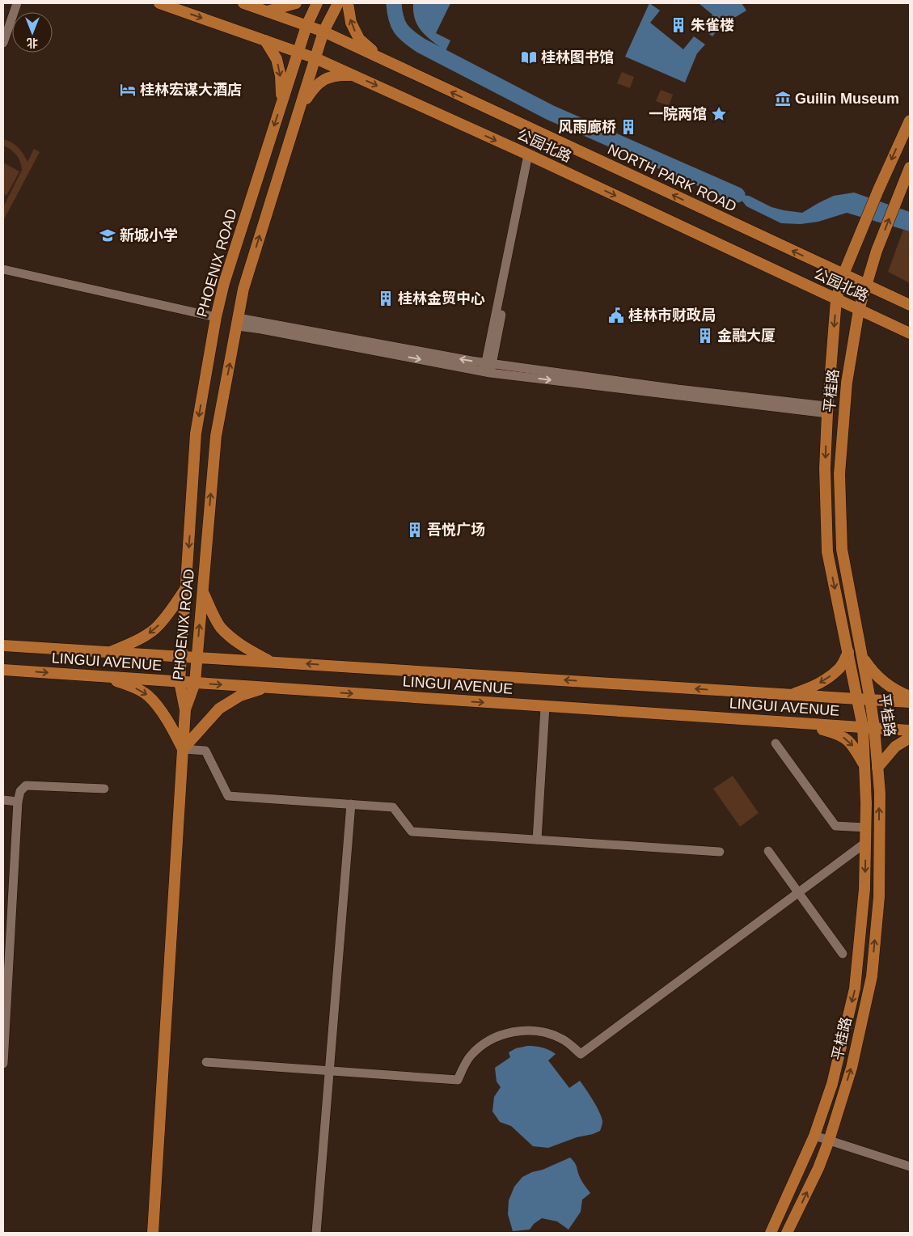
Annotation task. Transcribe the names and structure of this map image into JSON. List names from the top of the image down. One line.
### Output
{"streets":{"main road":["公园北路","NORTH PARK ROAD","PHOENIX ROAD","平桂路","LINGUI AVENUE"]},"crossings":[["公园北路","PHOENIX ROAD"],["公园北路","平桂路"],["NORTH PARK ROAD","PHOENIX ROAD"],["NORTH PARK ROAD","平桂路"],["PHOENIX ROAD","LINGUI AVENUE"],["平桂路","LINGUI AVENUE"]],"one_way":["公园北路","NORTH PARK ROAD"],"places":{"building":["朱雀楼","风雨廊桥","桂林金贸中心","金融大厦","吾悦广场"],"library":["桂林图书馆"],"hotel":["桂林宏谋大酒店"],"museum":["Guilin Museum"],"place":["一院两馆"],"school or university":["新城小学"],"public building":["桂林市财政局"]},"north":"bottom"}
